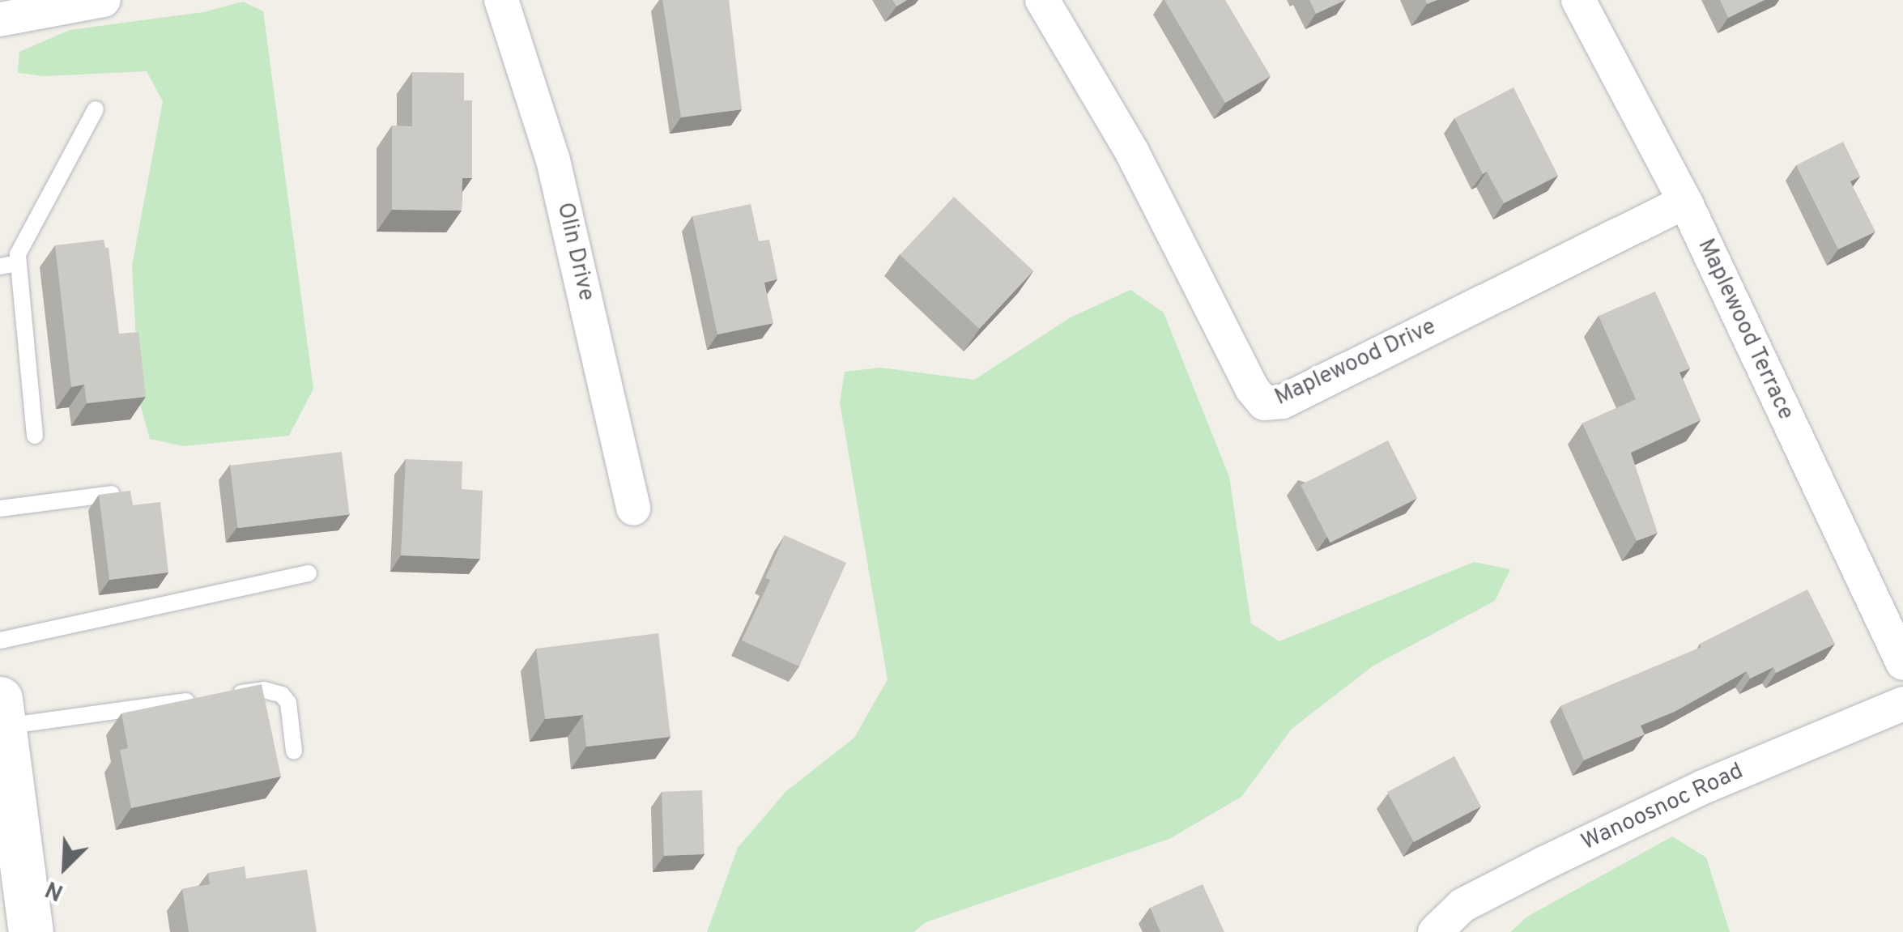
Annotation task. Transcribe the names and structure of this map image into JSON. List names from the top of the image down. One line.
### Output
{"streets":{"street":["Olin Drive","Maplewood Terrace","Maplewood Drive","Wanoosnoc Road"]},"crossings":[["Maplewood Terrace","Maplewood Drive"]],"north":"bottom left"}
